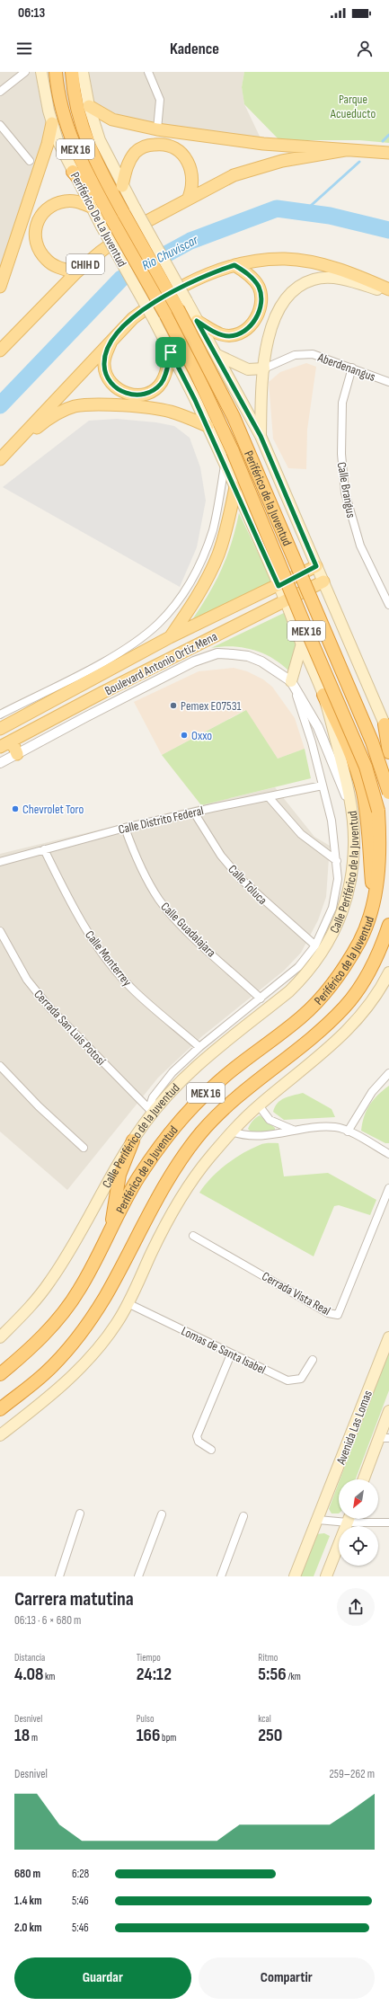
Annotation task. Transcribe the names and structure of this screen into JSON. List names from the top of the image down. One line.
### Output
{"streets":{"highway":["MEX 16","Periférico De La Juventud","Periférico de la Juventud"],"main road":["CHIH D","Boulevard Antonio Ortiz Mena","Calle Periférico de la Juventud","Avenida Las Lomas"],"street":["Aberdenangus","Calle Brangus","Calle Distrito Federal","Calle Toluca","Calle Guadalajara","Calle Monterrey","Cerrada San Luis Potosí","Cerrada Vista Real","Lomas de Santa Isabel"]},"crossings":[["Periférico De La Juventud","Periférico de la Juventud"],["Periférico De La Juventud","Calle Periférico de la Juventud"],["Aberdenangus","Calle Brangus"],["Boulevard Antonio Ortiz Mena","Calle Periférico de la Juventud"],["Calle Distrito Federal","Calle Toluca"],["Calle Distrito Federal","Calle Guadalajara"],["Calle Distrito Federal","Calle Monterrey"],["Calle Periférico de la Juventud","Cerrada San Luis Potosí"]],"water":["Rio Chuviscar"],"parks":["Parque Acueducto"],"places":["Pemex E07531","Oxxo","Chevrolet Toro"],"north":"bottom left","page":{"status":"06:13","header":"Kadence","heading":["Carrera matutina","06:13 · 6 × 680 m"],"stats":[["Distancia","4.08 km"],["Tiempo","24:12"],["Ritmo","5:56 /km"],["Desnivel","18 m"],["Pulso","166 bpm"],["kcal","250"]],"chart":["Desnivel","259–262 m"],"list":[{"name":"680 m","note":"6:28"},{"name":"1.4 km","note":"5:46"},{"name":"2.0 km","note":"5:46"}],"buttons":["Guardar","Compartir"]}}
